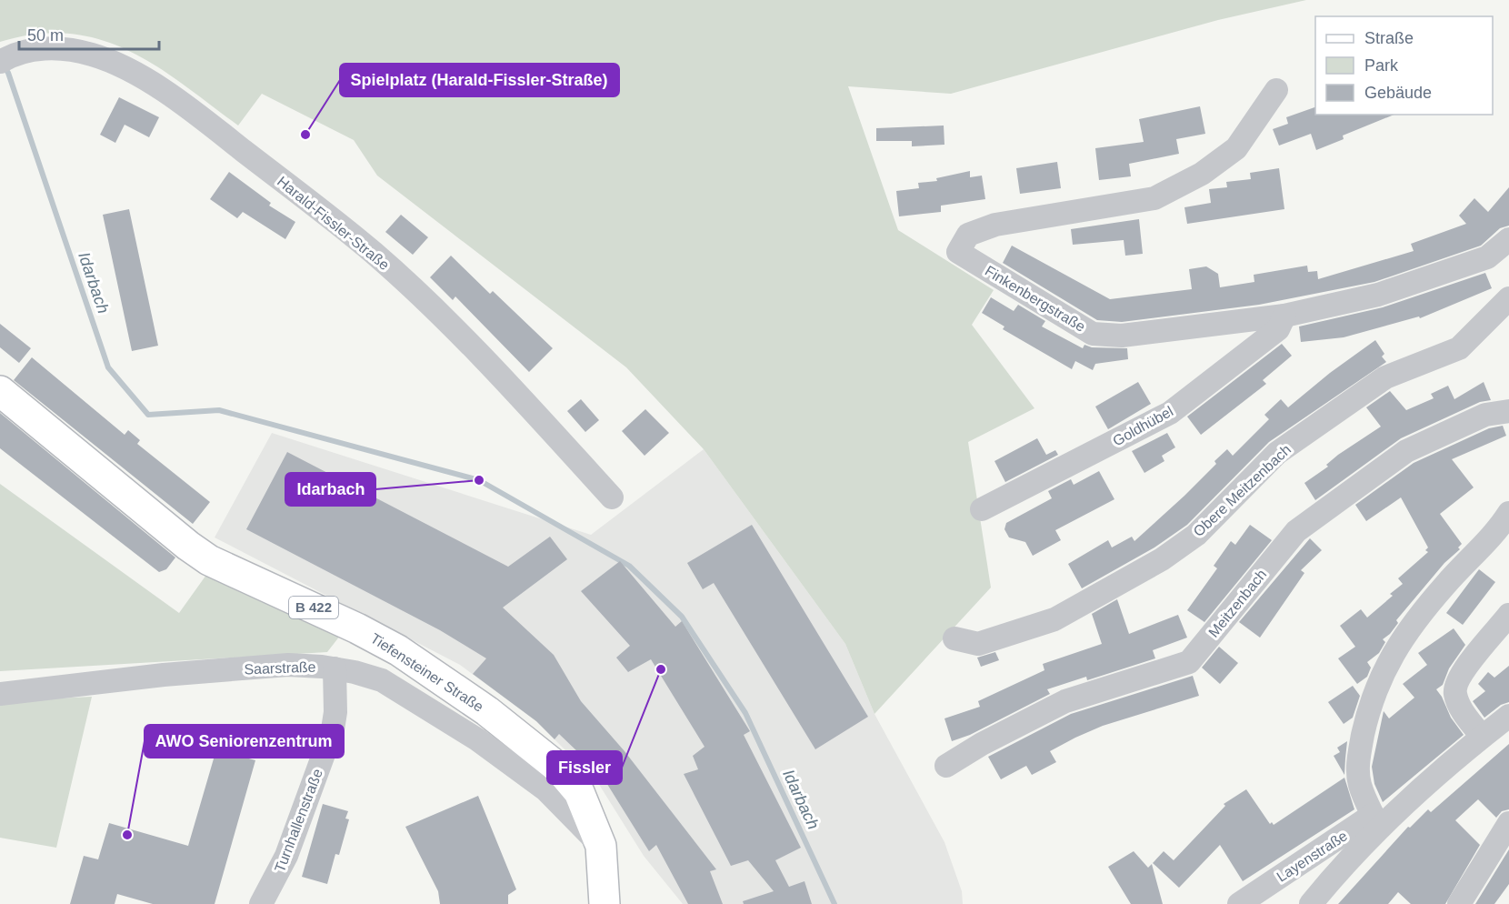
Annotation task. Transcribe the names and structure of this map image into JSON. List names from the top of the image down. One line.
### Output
{"streets":{"main road":["B 422","Tiefensteiner Straße"],"street":["Harald-Fissler-Straße","Finkenbergstraße","Goldhübel","Obere Meitzenbach","Meitzenbach","Saarstraße","Turnhallenstraße","Layenstraße"]},"crossings":[["Finkenbergstraße","Goldhübel"],["B 422","Saarstraße"],["B 422","Tiefensteiner Straße"],["Saarstraße","Tiefensteiner Straße"],["Saarstraße","Turnhallenstraße"]],"water":["Idarbach"],"places":["Spielplatz (Harald-Fissler-Straße)","Idarbach","Fissler","AWO Seniorenzentrum"],"legend":["Straße","Park","Gebäude"],"scale_bar":"50 m"}
